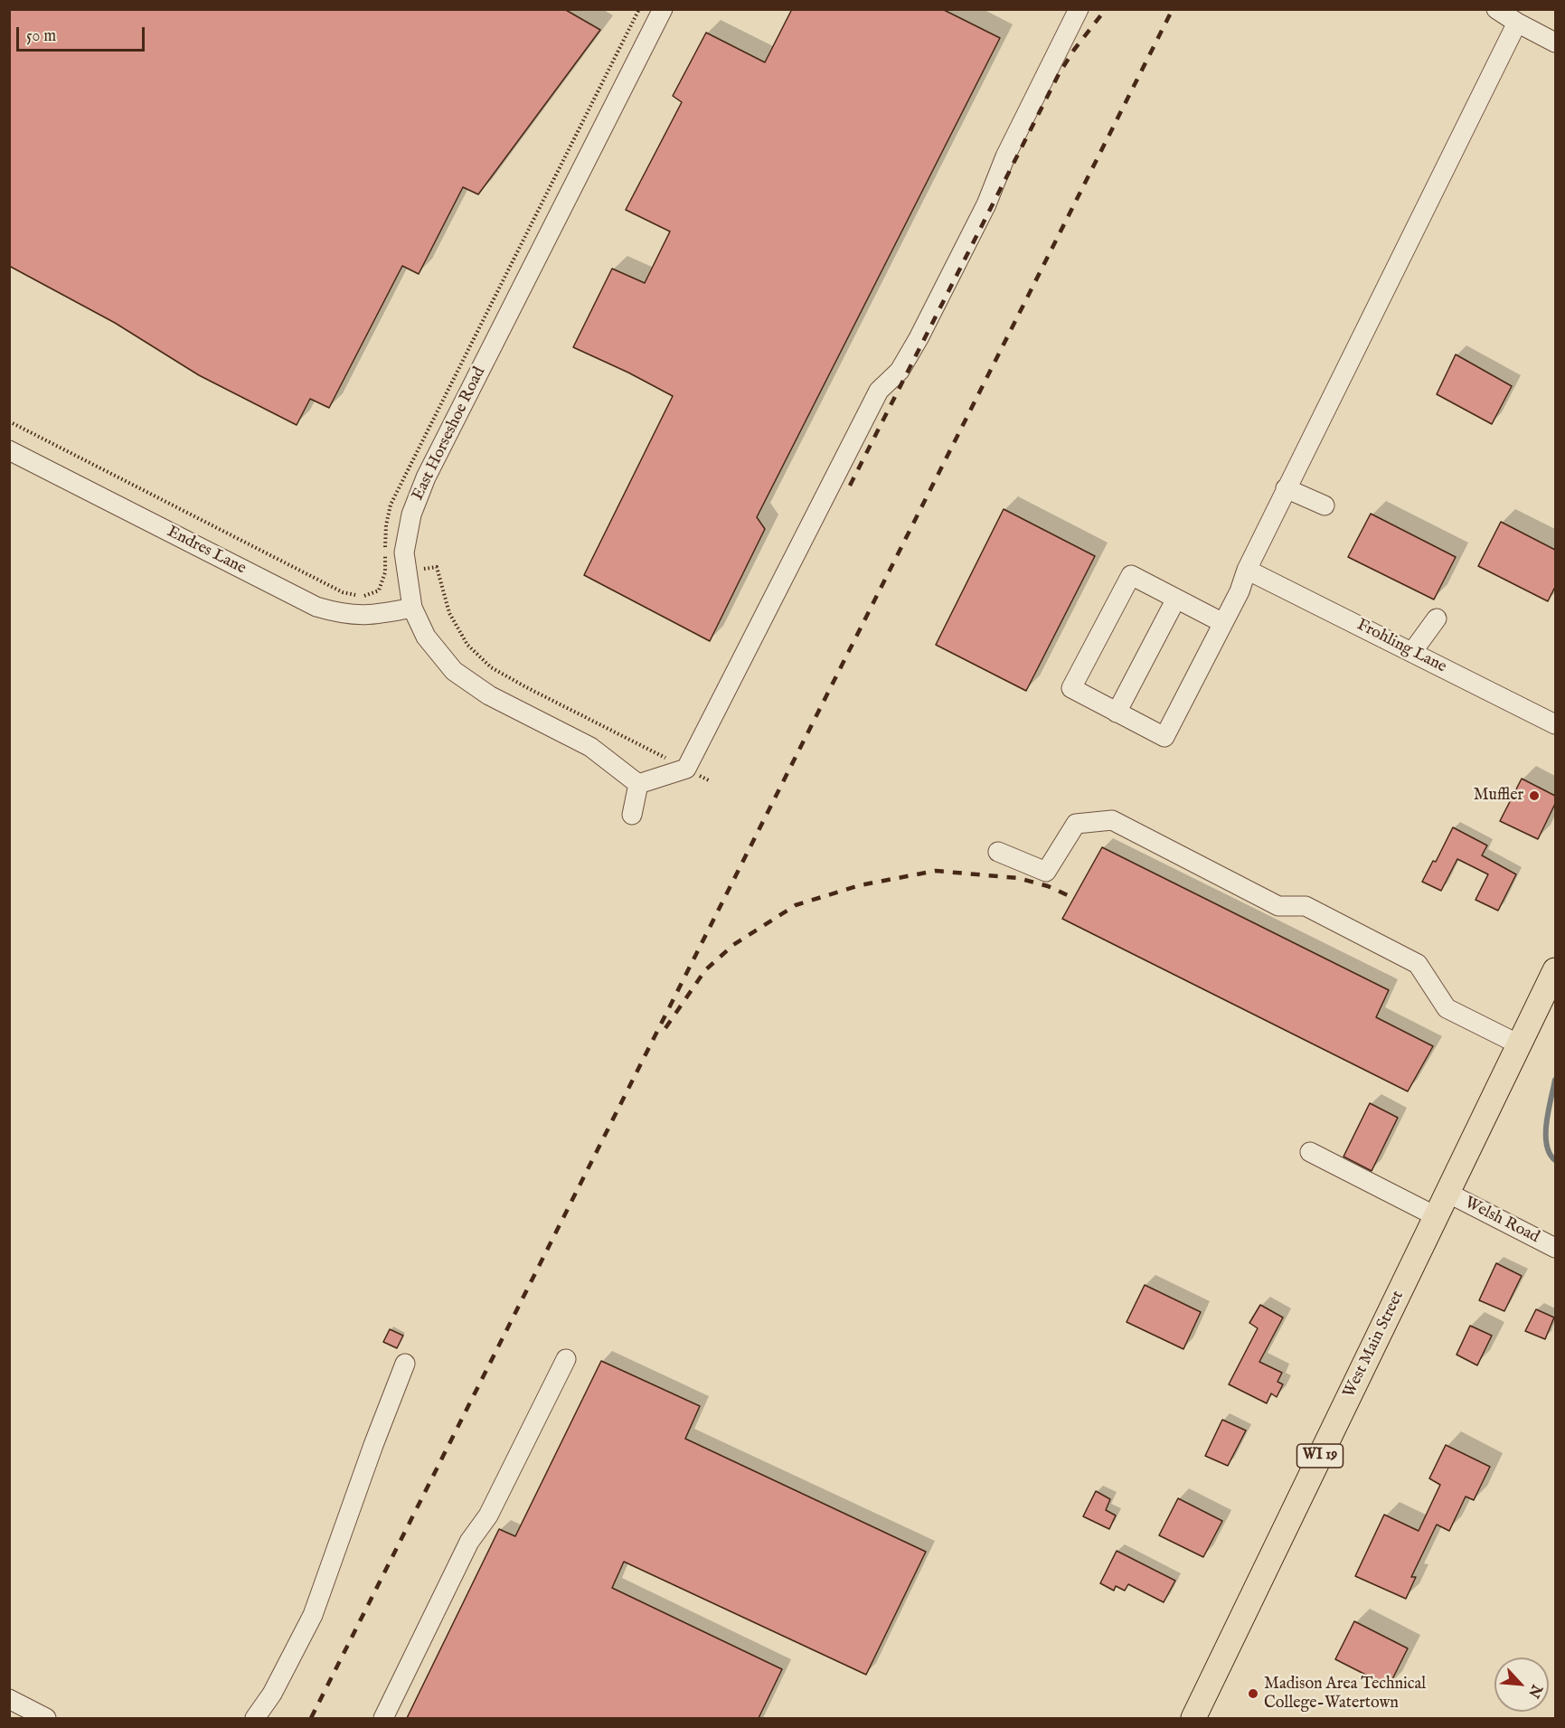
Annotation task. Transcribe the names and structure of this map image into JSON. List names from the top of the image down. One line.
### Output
{"streets":{"main road":["West Main Street","WI 19"],"street":["East Horseshoe Road","Endres Lane","Frohling Lane","Welsh Road"]},"crossings":[["East Horseshoe Road","Endres Lane"],["Welsh Road","West Main Street"]],"places":["Muffler","Madison Area Technical College-Watertown"],"scale_bar":"50 m","north":"bottom right"}
